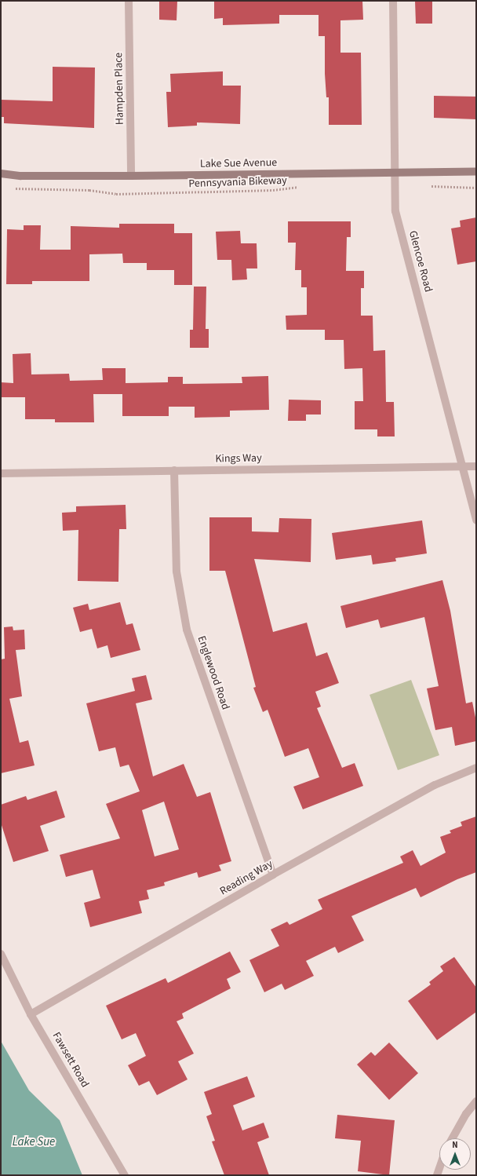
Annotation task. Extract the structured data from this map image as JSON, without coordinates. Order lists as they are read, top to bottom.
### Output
{
  "streets": {
    "street": [
      "Hampden Place",
      "Lake Sue Avenue",
      "Glencoe Road",
      "Kings Way",
      "Englewood Road",
      "Reading Way",
      "Fawsett Road"
    ],
    "path": ["Pennsyvania Bikeway"]
  },
  "crossings": [
    ["Hampden Place", "Lake Sue Avenue"],
    ["Lake Sue Avenue", "Glencoe Road"],
    ["Glencoe Road", "Kings Way"],
    ["Kings Way", "Englewood Road"],
    ["Englewood Road", "Reading Way"],
    ["Reading Way", "Fawsett Road"]
  ],
  "water": ["Lake Sue"],
  "north": "top"
}
